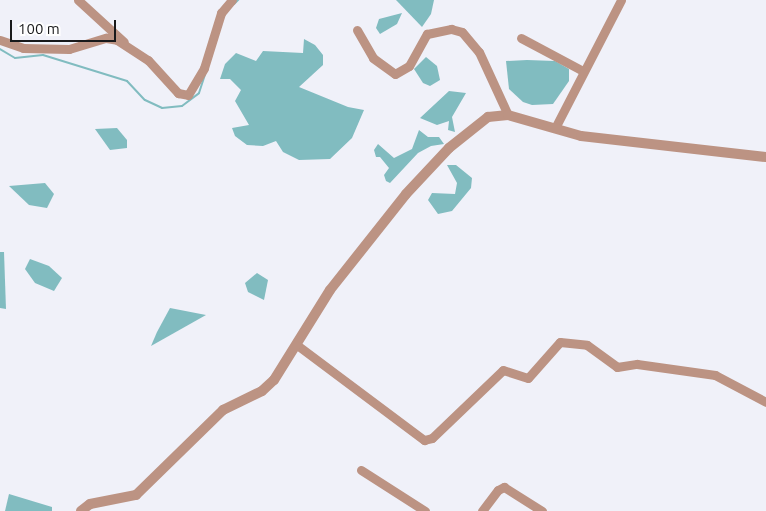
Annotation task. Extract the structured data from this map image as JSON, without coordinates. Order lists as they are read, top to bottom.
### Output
{
  "scale_bar": "100 m"
}
